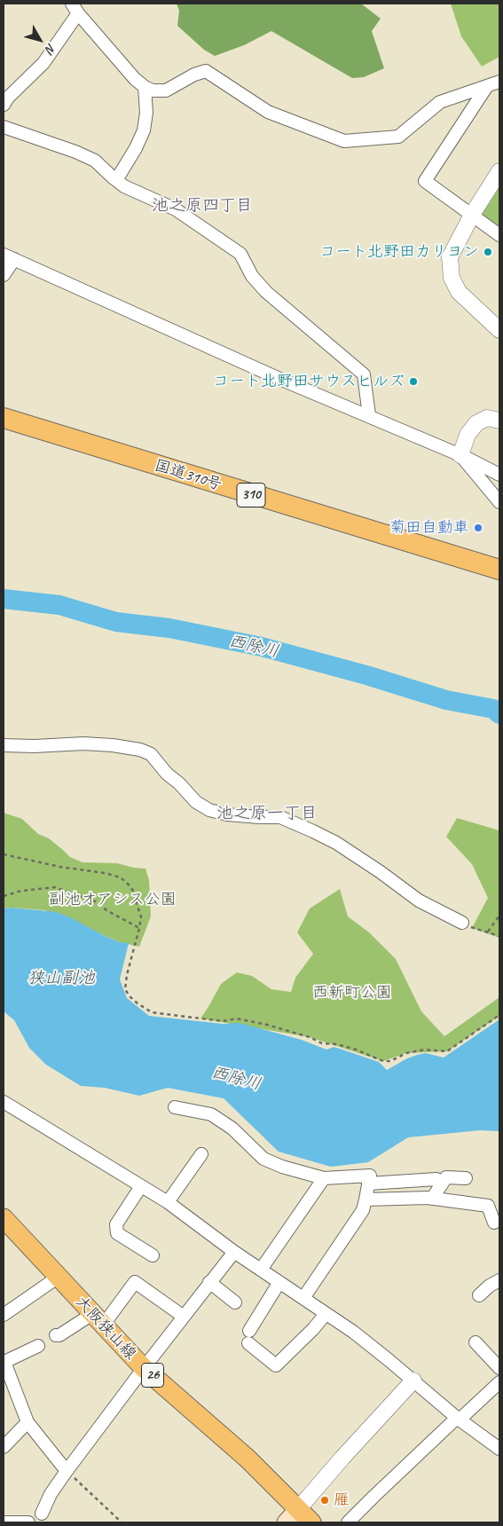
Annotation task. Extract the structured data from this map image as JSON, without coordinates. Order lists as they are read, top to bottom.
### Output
{
  "streets": {
    "highway": ["国道310号", "310"],
    "main road": ["大阪狭山線", "26"]
  },
  "districts": ["池之原四丁目", "池之原一丁目"],
  "water": ["西除川", "狭山副池"],
  "parks": ["副池オアシス公園", "西新町公園"],
  "places": [
    "コート北野田カリヨン",
    "コート北野田サウスヒルズ",
    "菊田自動車",
    "雁"
  ],
  "north": "bottom right"
}
